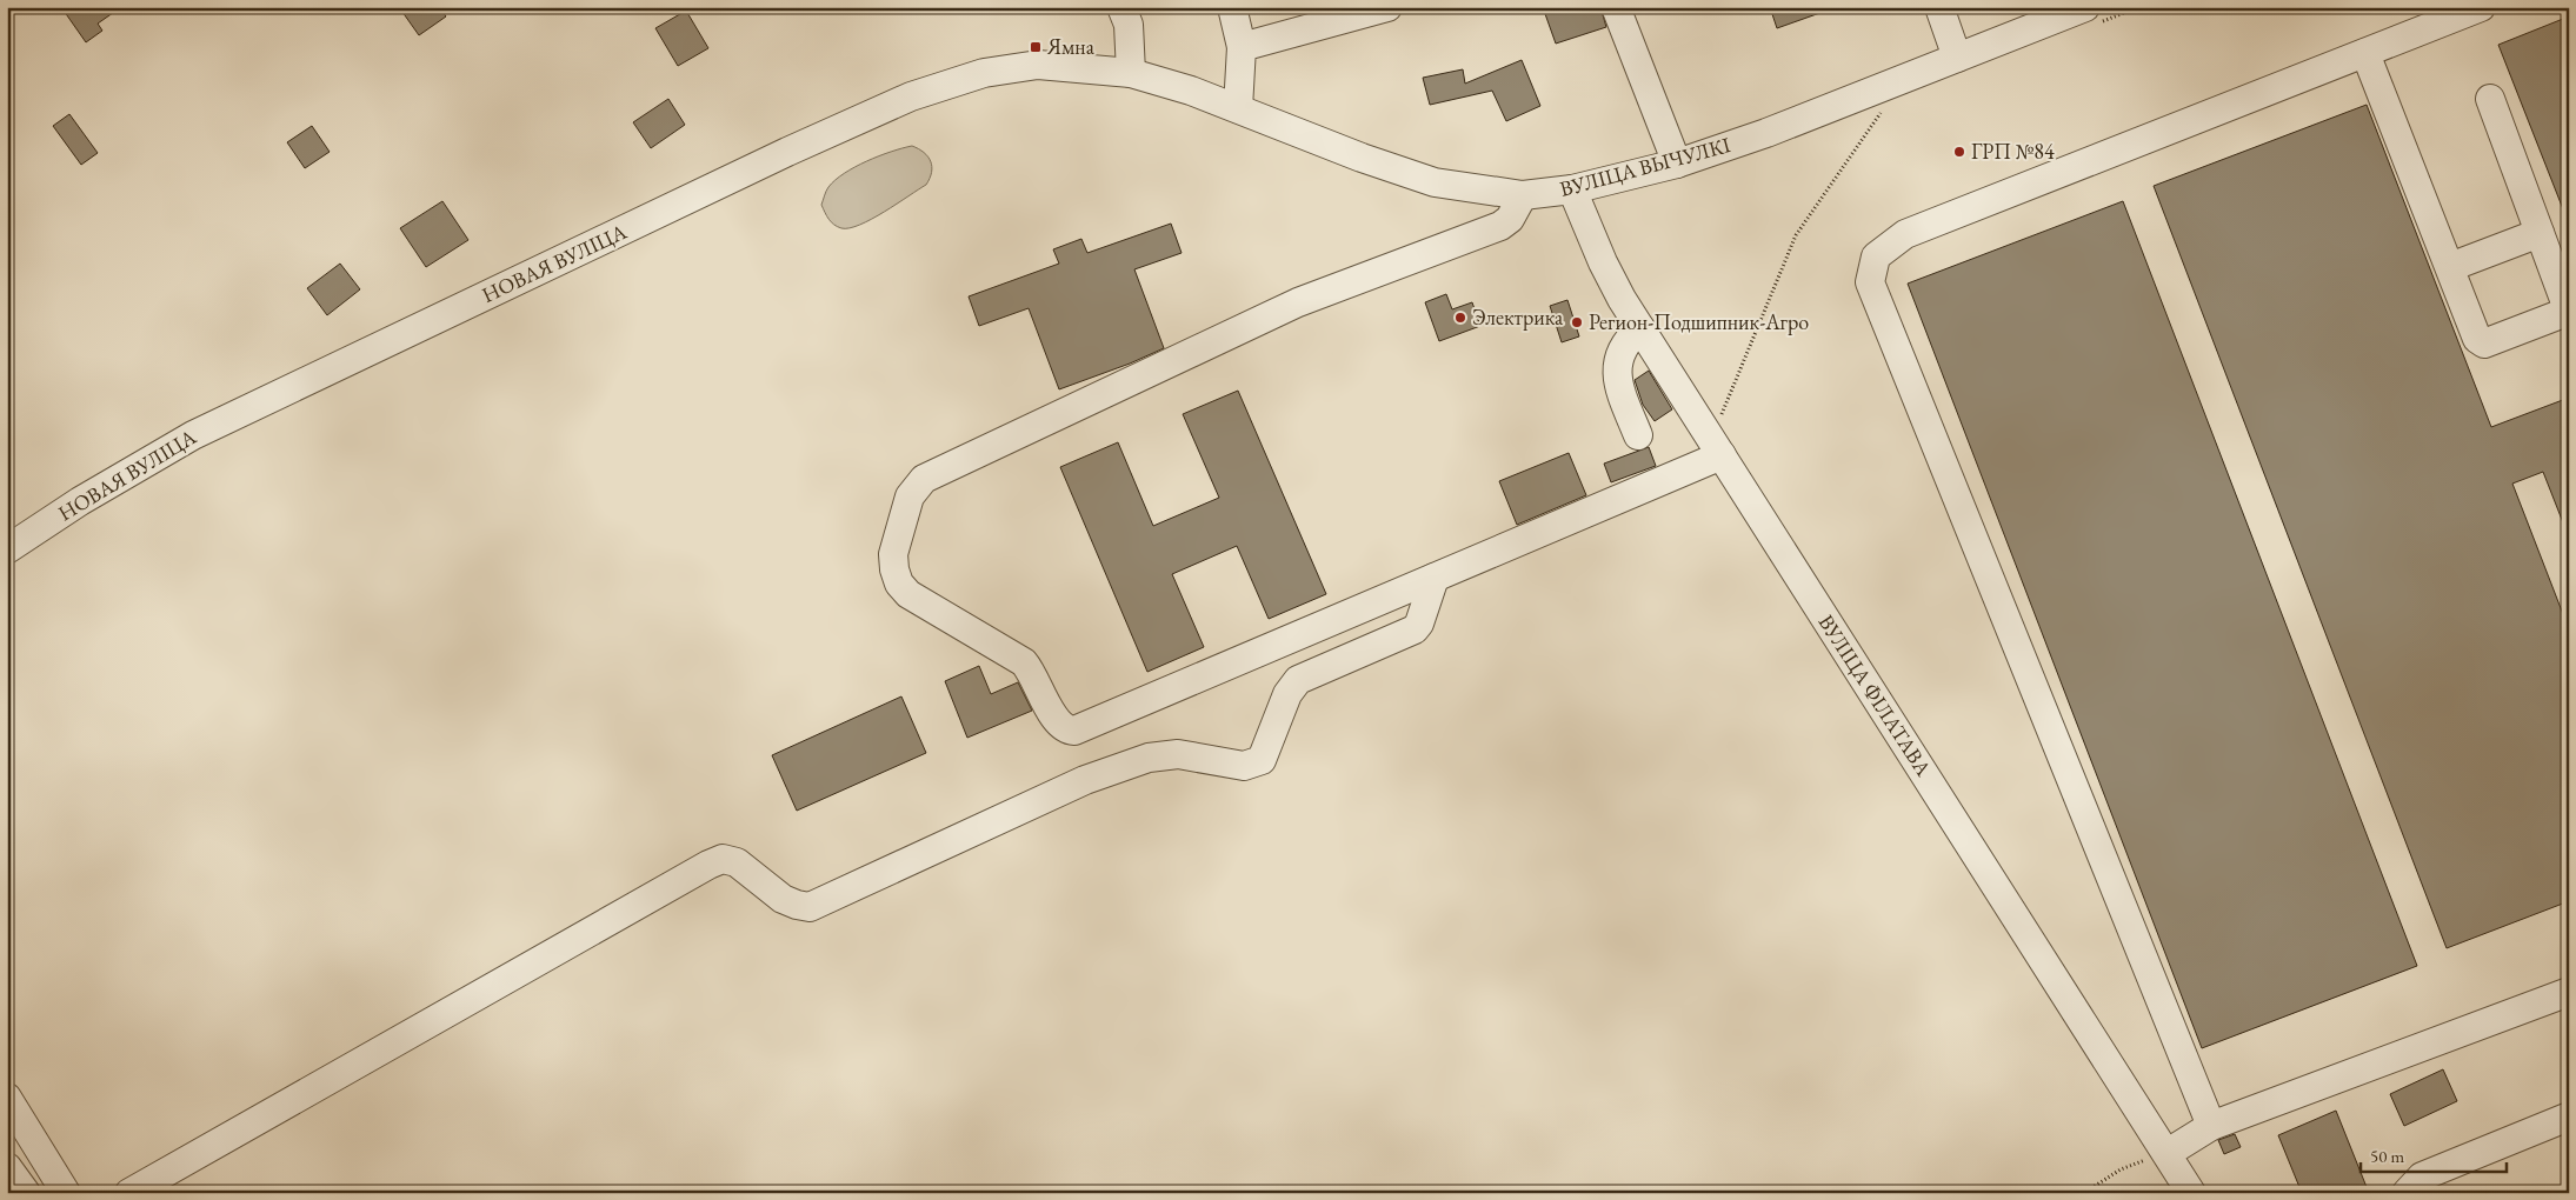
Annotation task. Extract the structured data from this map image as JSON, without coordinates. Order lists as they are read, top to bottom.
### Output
{
  "streets": {
    "street": ["ВУЛІЦА ВЫЧУЛКІ", "НОВАЯ ВУЛІЦА", "ВУЛІЦА ФІЛАТАВА"]
  },
  "crossings": [
    ["ВУЛІЦА ВЫЧУЛКІ", "НОВАЯ ВУЛІЦА"],
    ["ВУЛІЦА ВЫЧУЛКІ", "ВУЛІЦА ФІЛАТАВА"]
  ],
  "places": {
    "transit": ["Ямна"],
    "other": ["ГРП №84", "Электрика", "Регион-Подшипник-Агро"]
  },
  "scale_bar": "50 m"
}
